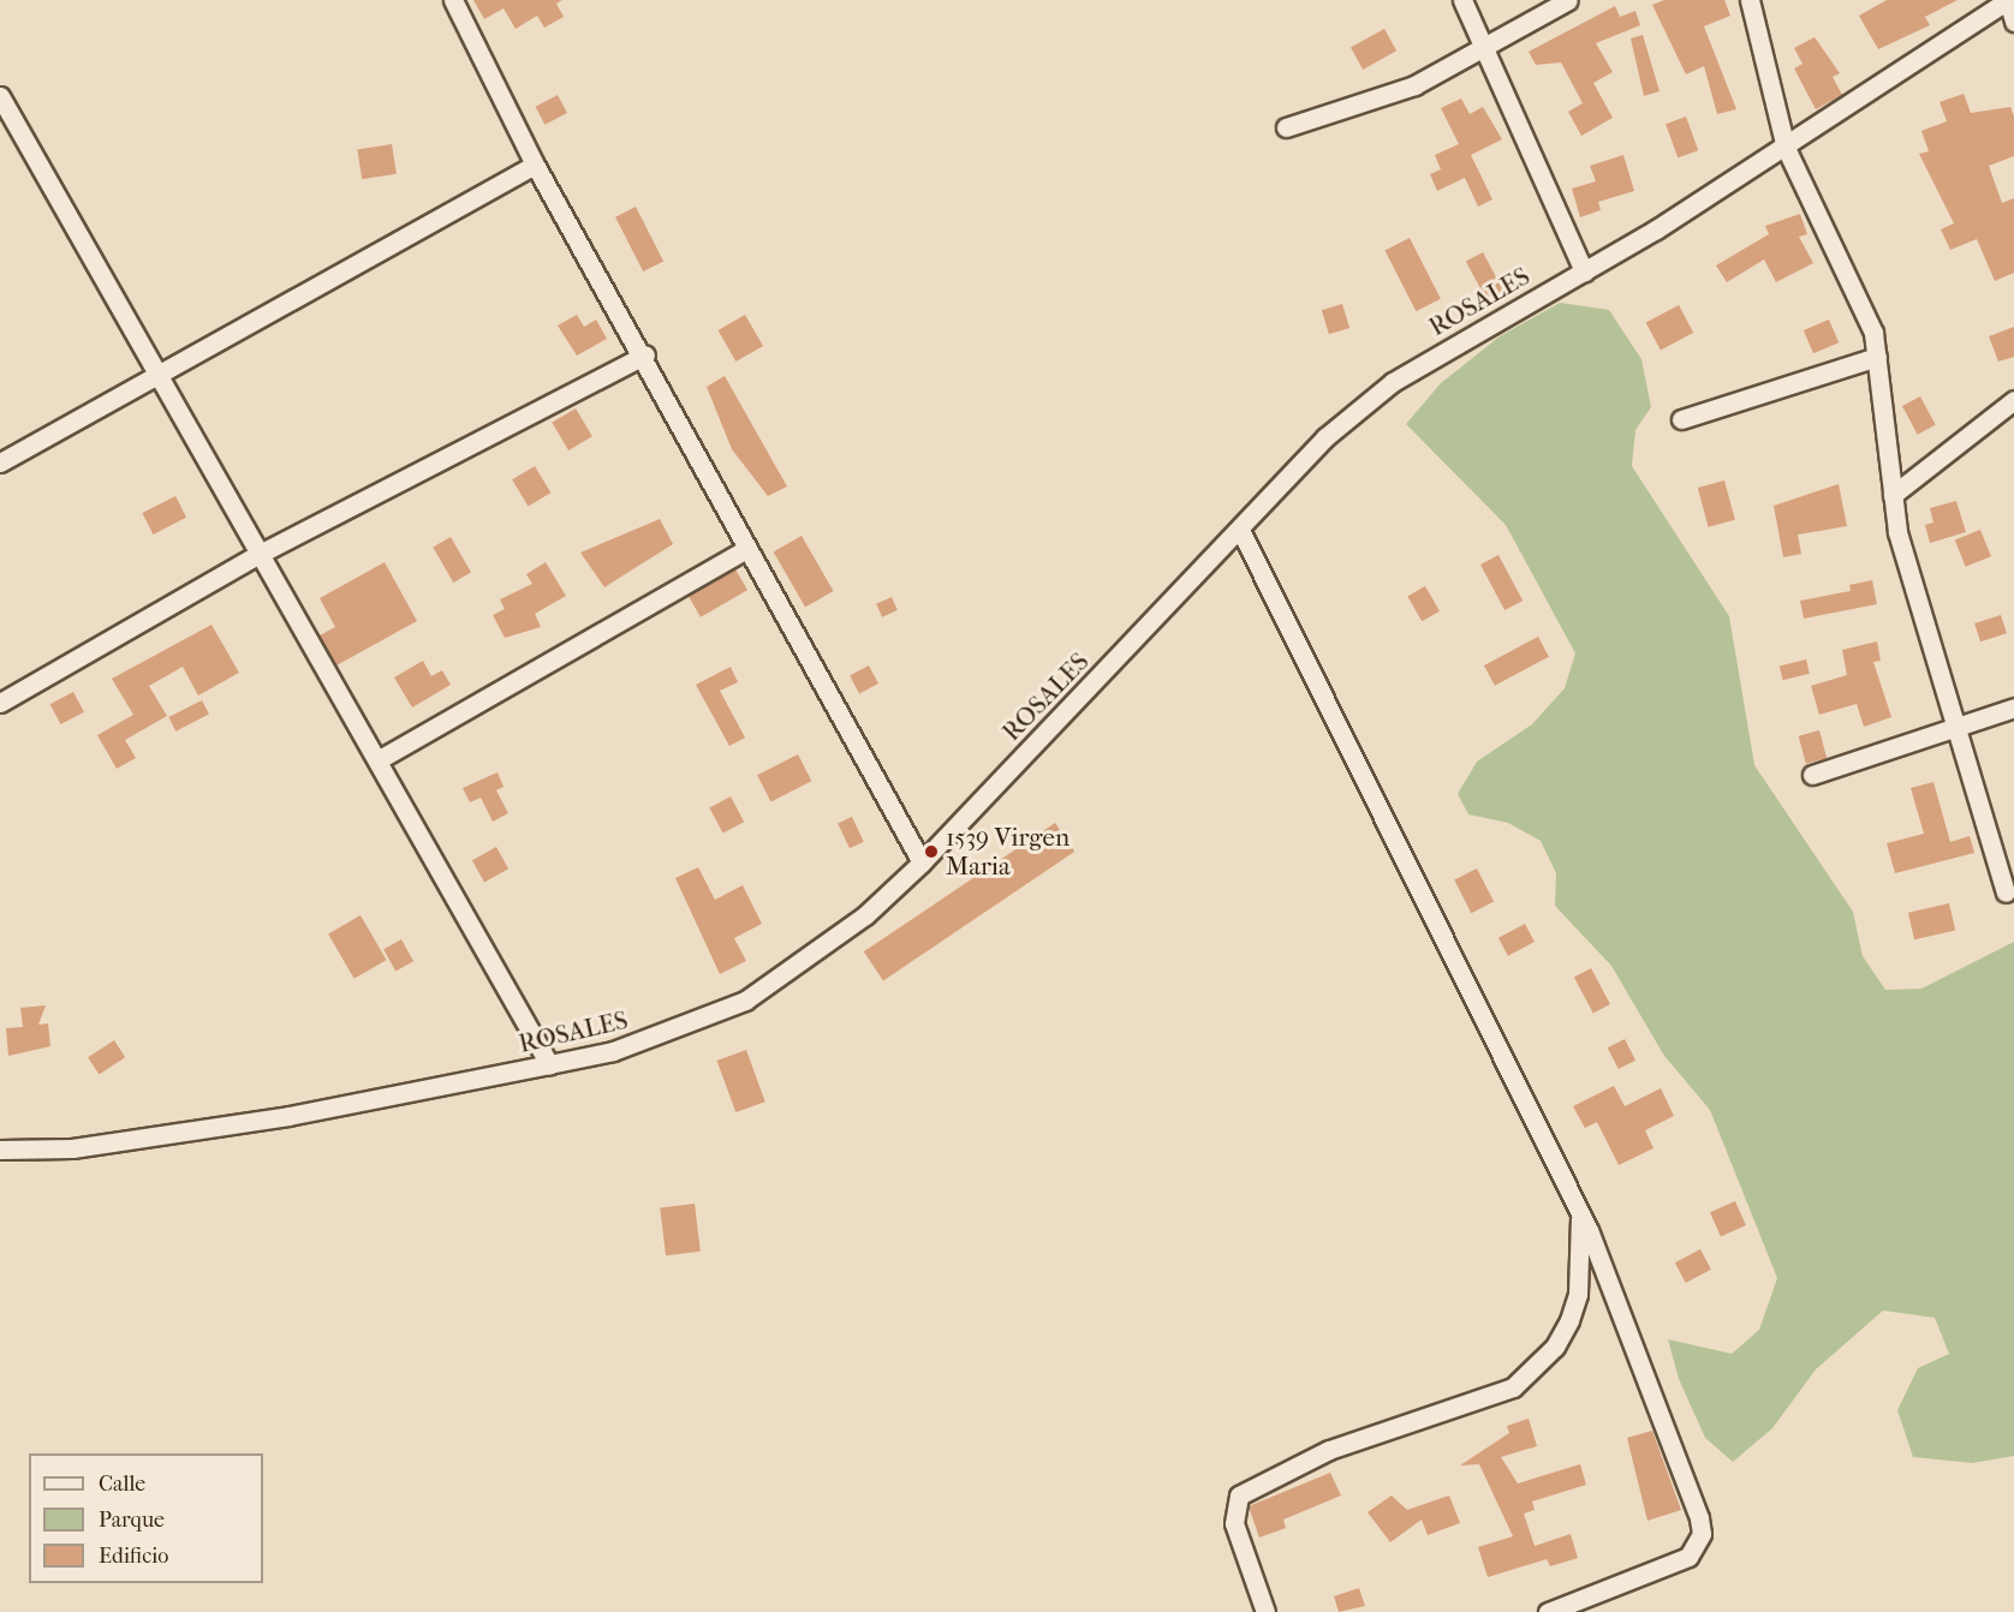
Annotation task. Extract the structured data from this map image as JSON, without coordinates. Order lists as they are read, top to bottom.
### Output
{
  "streets": {
    "street": ["ROSALES"]
  },
  "places": ["1539 Virgen Maria"],
  "legend": ["Calle", "Parque", "Edificio"]
}
